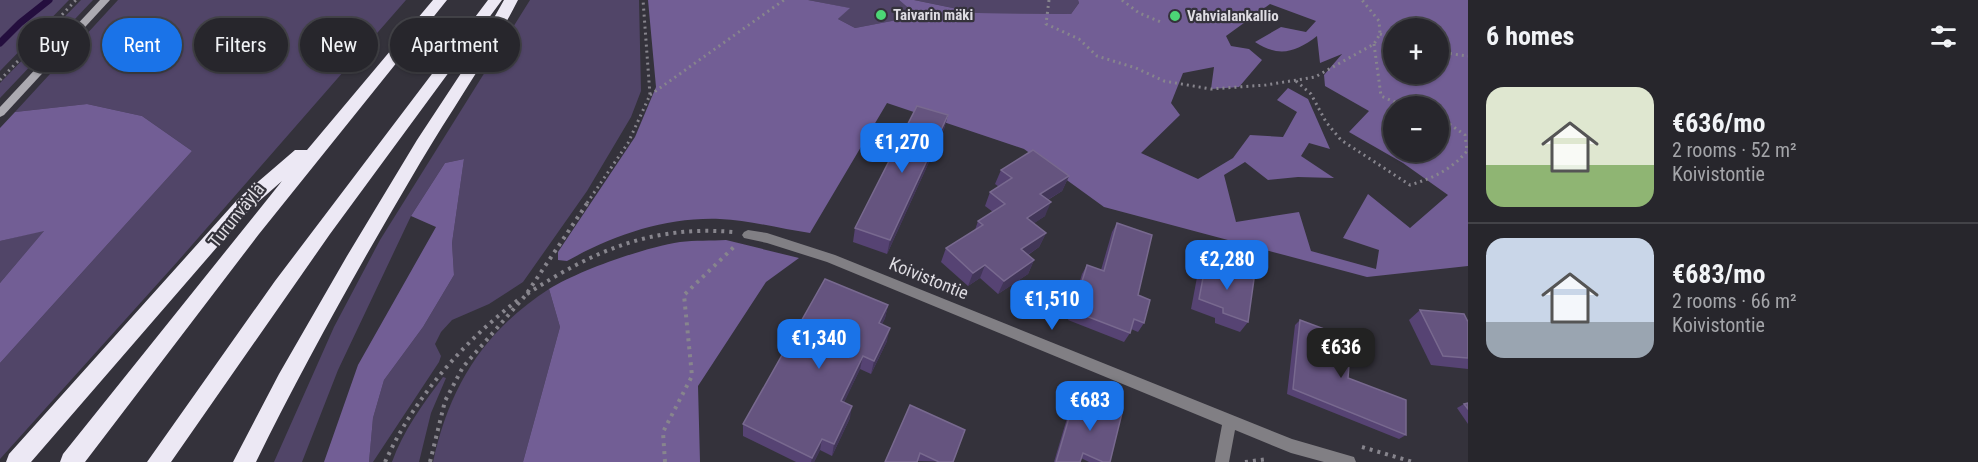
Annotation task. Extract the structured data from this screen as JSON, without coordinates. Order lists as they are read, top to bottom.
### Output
{
  "streets": {
    "highway": ["Turunväylä"],
    "street": ["Koivistontie"]
  },
  "places": ["Taivarin mäki", "Vahvialankallio"],
  "page": {
    "heading": "6 homes",
    "map_buttons": ["+", "−"],
    "chip": [
      "Buy",
      "Rent",
      "Filters",
      "New",
      "Apartment"
    ],
    "list": [
      {
        "name": "€636/mo",
        "note": "2 rooms · 52 m² · Koivistontie"
      },
      {
        "name": "€683/mo",
        "note": "2 rooms · 66 m² · Koivistontie"
      }
    ],
    "price": [
      "€1,270",
      "€2,280",
      "€1,510",
      "€1,340",
      "€636",
      "€683"
    ]
  }
}
